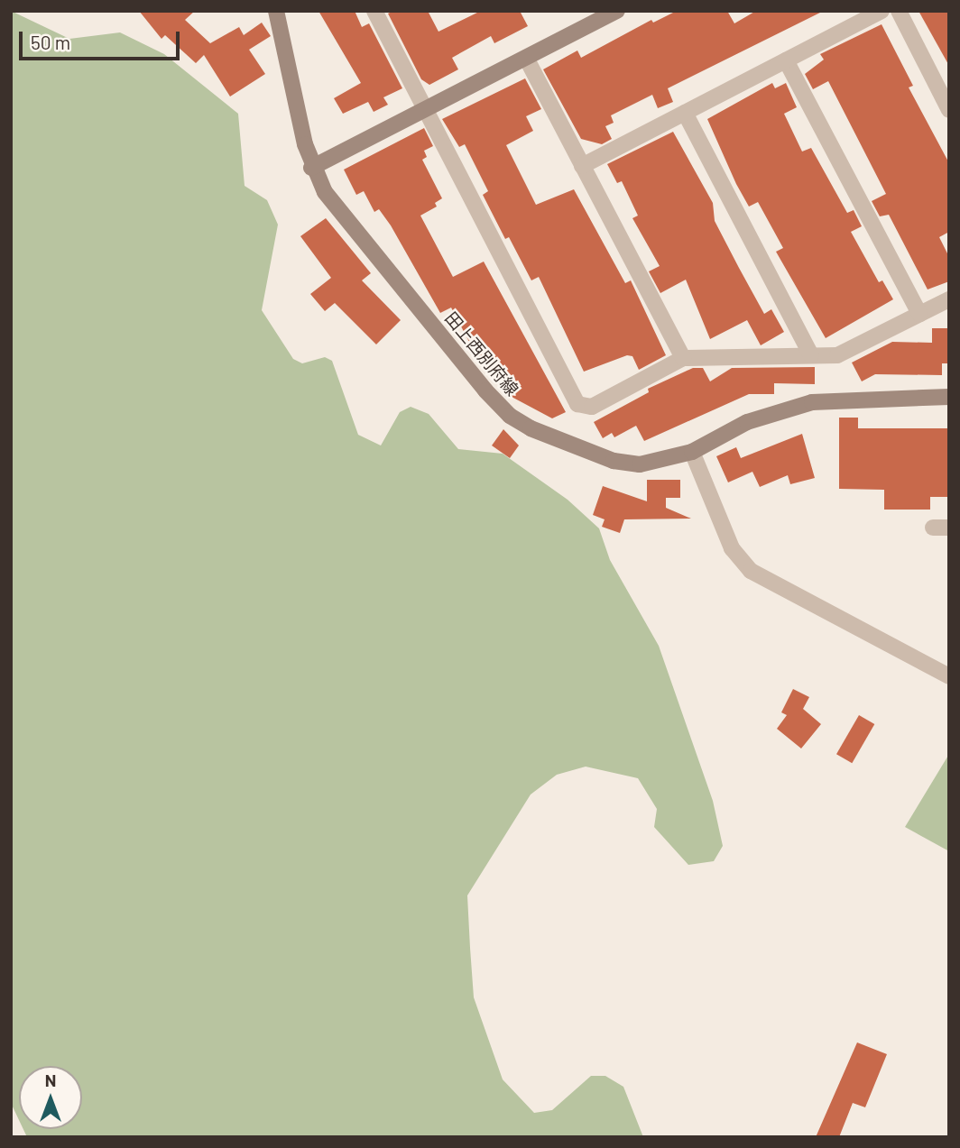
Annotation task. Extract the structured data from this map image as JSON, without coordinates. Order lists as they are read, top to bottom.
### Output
{
  "streets": {
    "street": ["田上西別府線"]
  },
  "scale_bar": "50 m",
  "north": "top"
}
